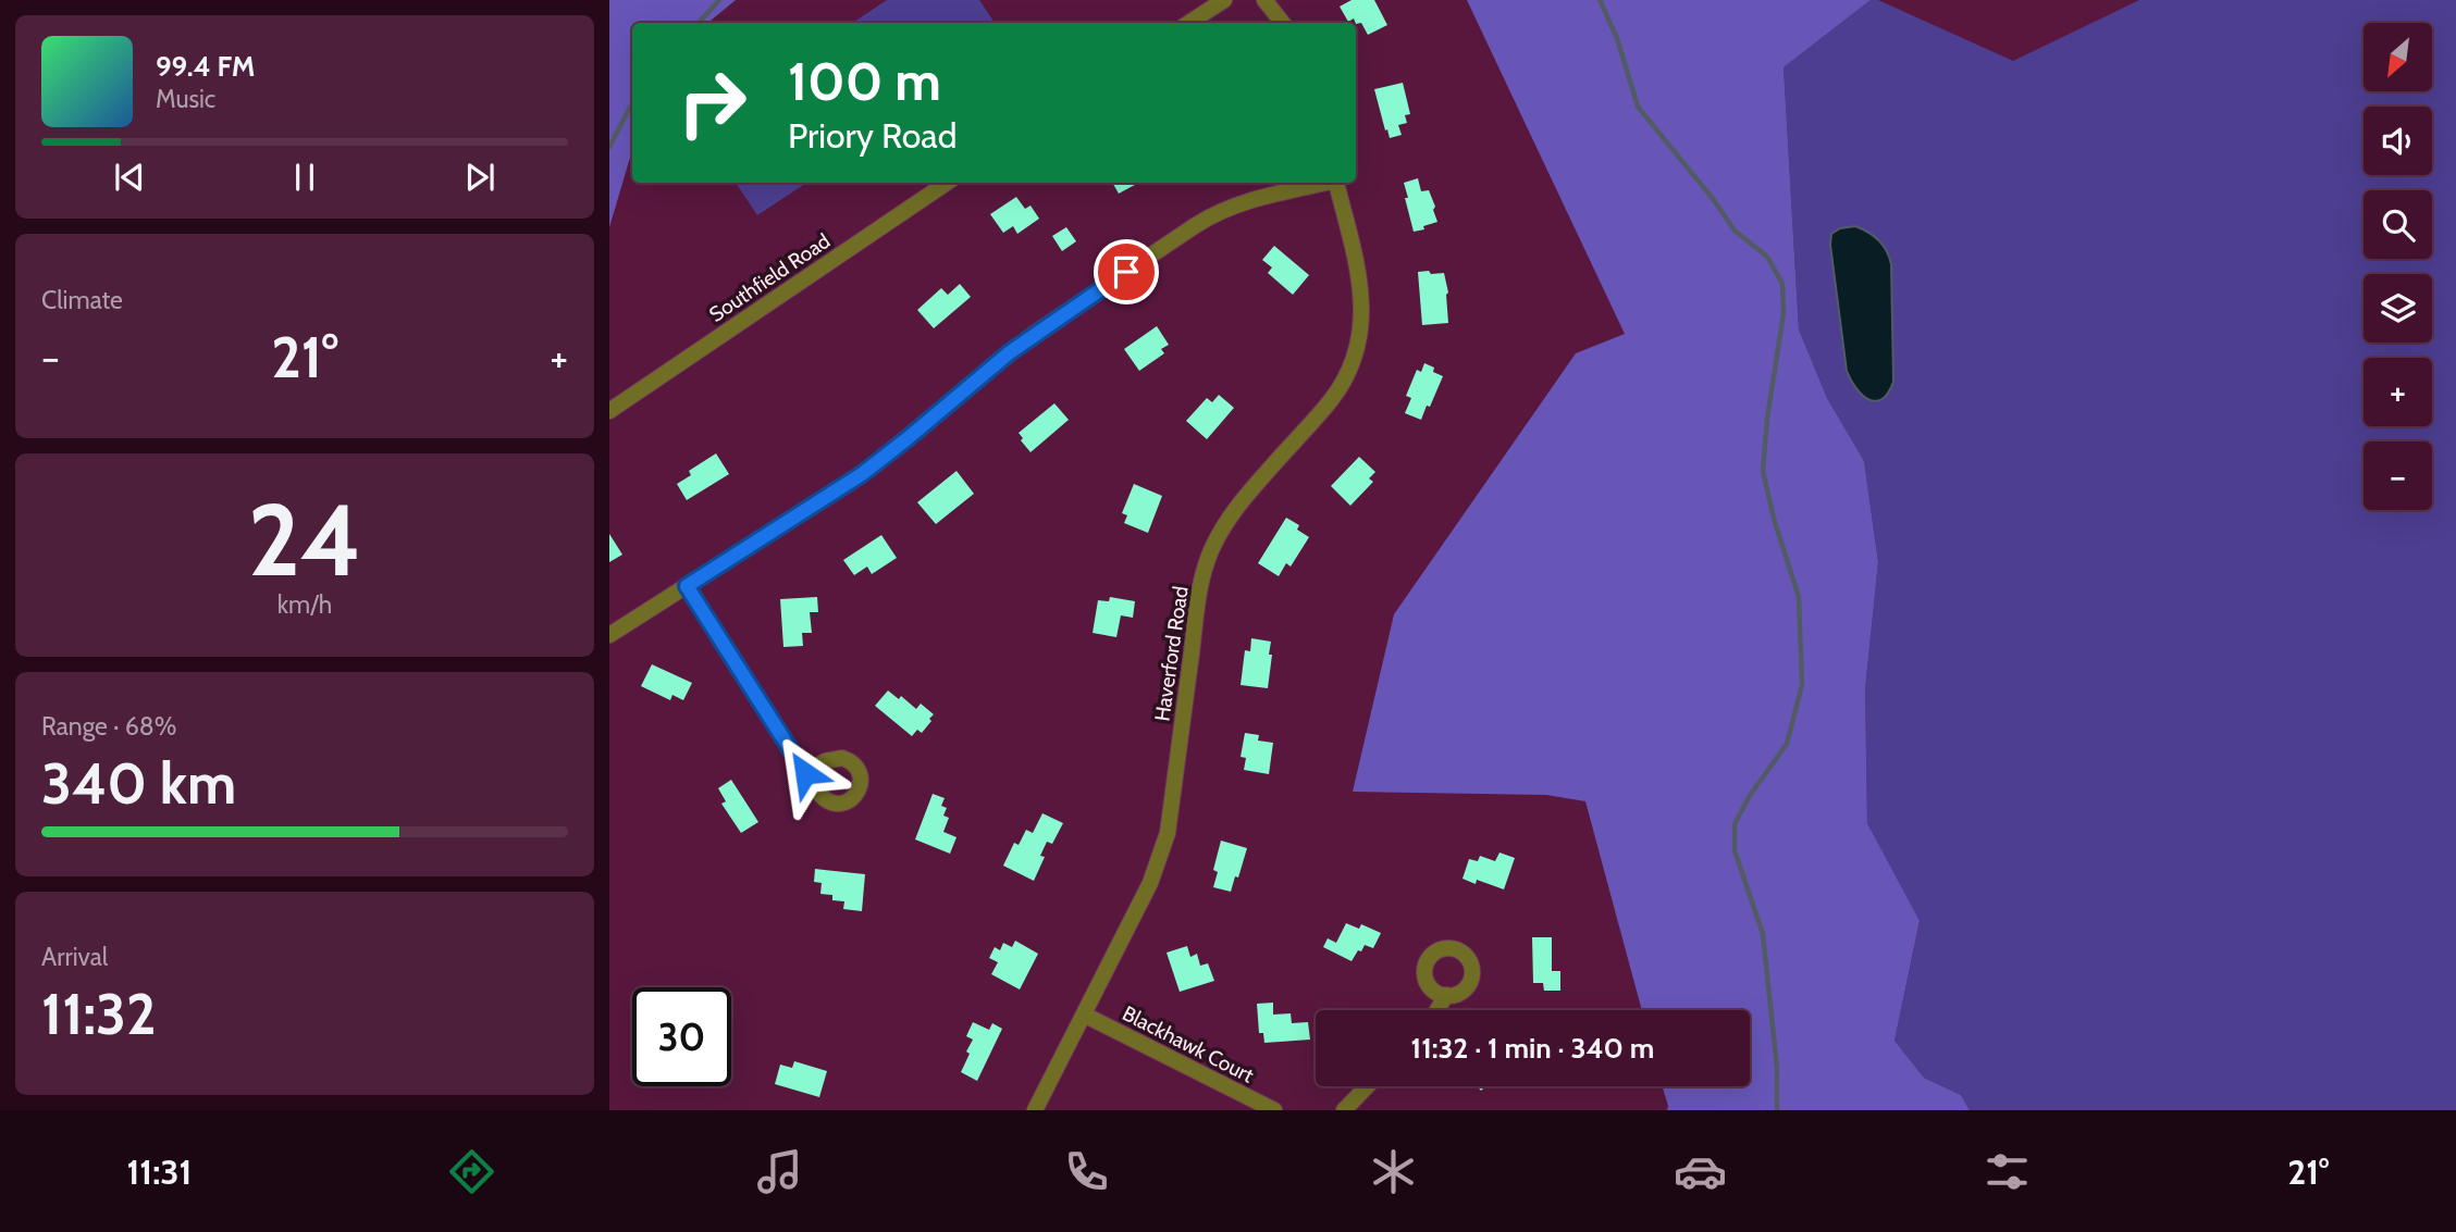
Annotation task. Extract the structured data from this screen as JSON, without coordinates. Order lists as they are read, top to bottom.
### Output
{
  "streets": {
    "street": ["Southfield Road", "Haverford Road", "Blackhawk Court"]
  },
  "crossings": [
    ["Haverford Road", "Blackhawk Court"]
  ],
  "north": "bottom left",
  "page": {
    "map_buttons": ["+", "−"],
    "turn": ["100 m", "Priory Road"],
    "song": ["99.4 FM", "Music"],
    "tile": [
      "Climate",
      ["24", "km/h"],
      ["Range · 68%", "340 km"],
      ["Arrival", "11:32"]
    ],
    "heat": ["−", "21°", "+"],
    "limit": "30",
    "trip": "11:32 · 1 min · 340 m",
    "tabs": ["11:31", "21°"]
  }
}
